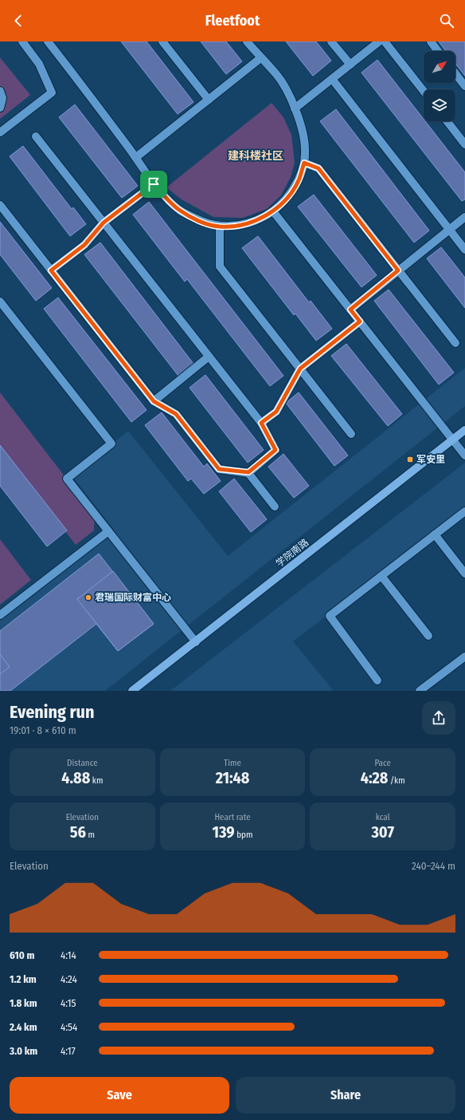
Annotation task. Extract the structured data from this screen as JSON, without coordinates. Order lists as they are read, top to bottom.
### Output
{
  "streets": {
    "main road": ["学院南路"]
  },
  "districts": ["建科楼社区"],
  "places": {
    "transit": ["军安里"],
    "other": ["君瑞国际财富中心"]
  },
  "north": "top right",
  "page": {
    "header": "Fleetfoot",
    "heading": ["Evening run", "19:01 · 8 × 610 m"],
    "stats": [
      ["Distance", "4.88 km"],
      ["Time", "21:48"],
      ["Pace", "4:28 /km"],
      ["Elevation", "56 m"],
      ["Heart rate", "139 bpm"],
      ["kcal", "307"]
    ],
    "chart": ["Elevation", "240–244 m"],
    "list": [
      {
        "name": "610 m",
        "note": "4:14"
      },
      {
        "name": "1.2 km",
        "note": "4:24"
      },
      {
        "name": "1.8 km",
        "note": "4:15"
      },
      {
        "name": "2.4 km",
        "note": "4:54"
      },
      {
        "name": "3.0 km",
        "note": "4:17"
      }
    ],
    "buttons": ["Save", "Share"]
  }
}
